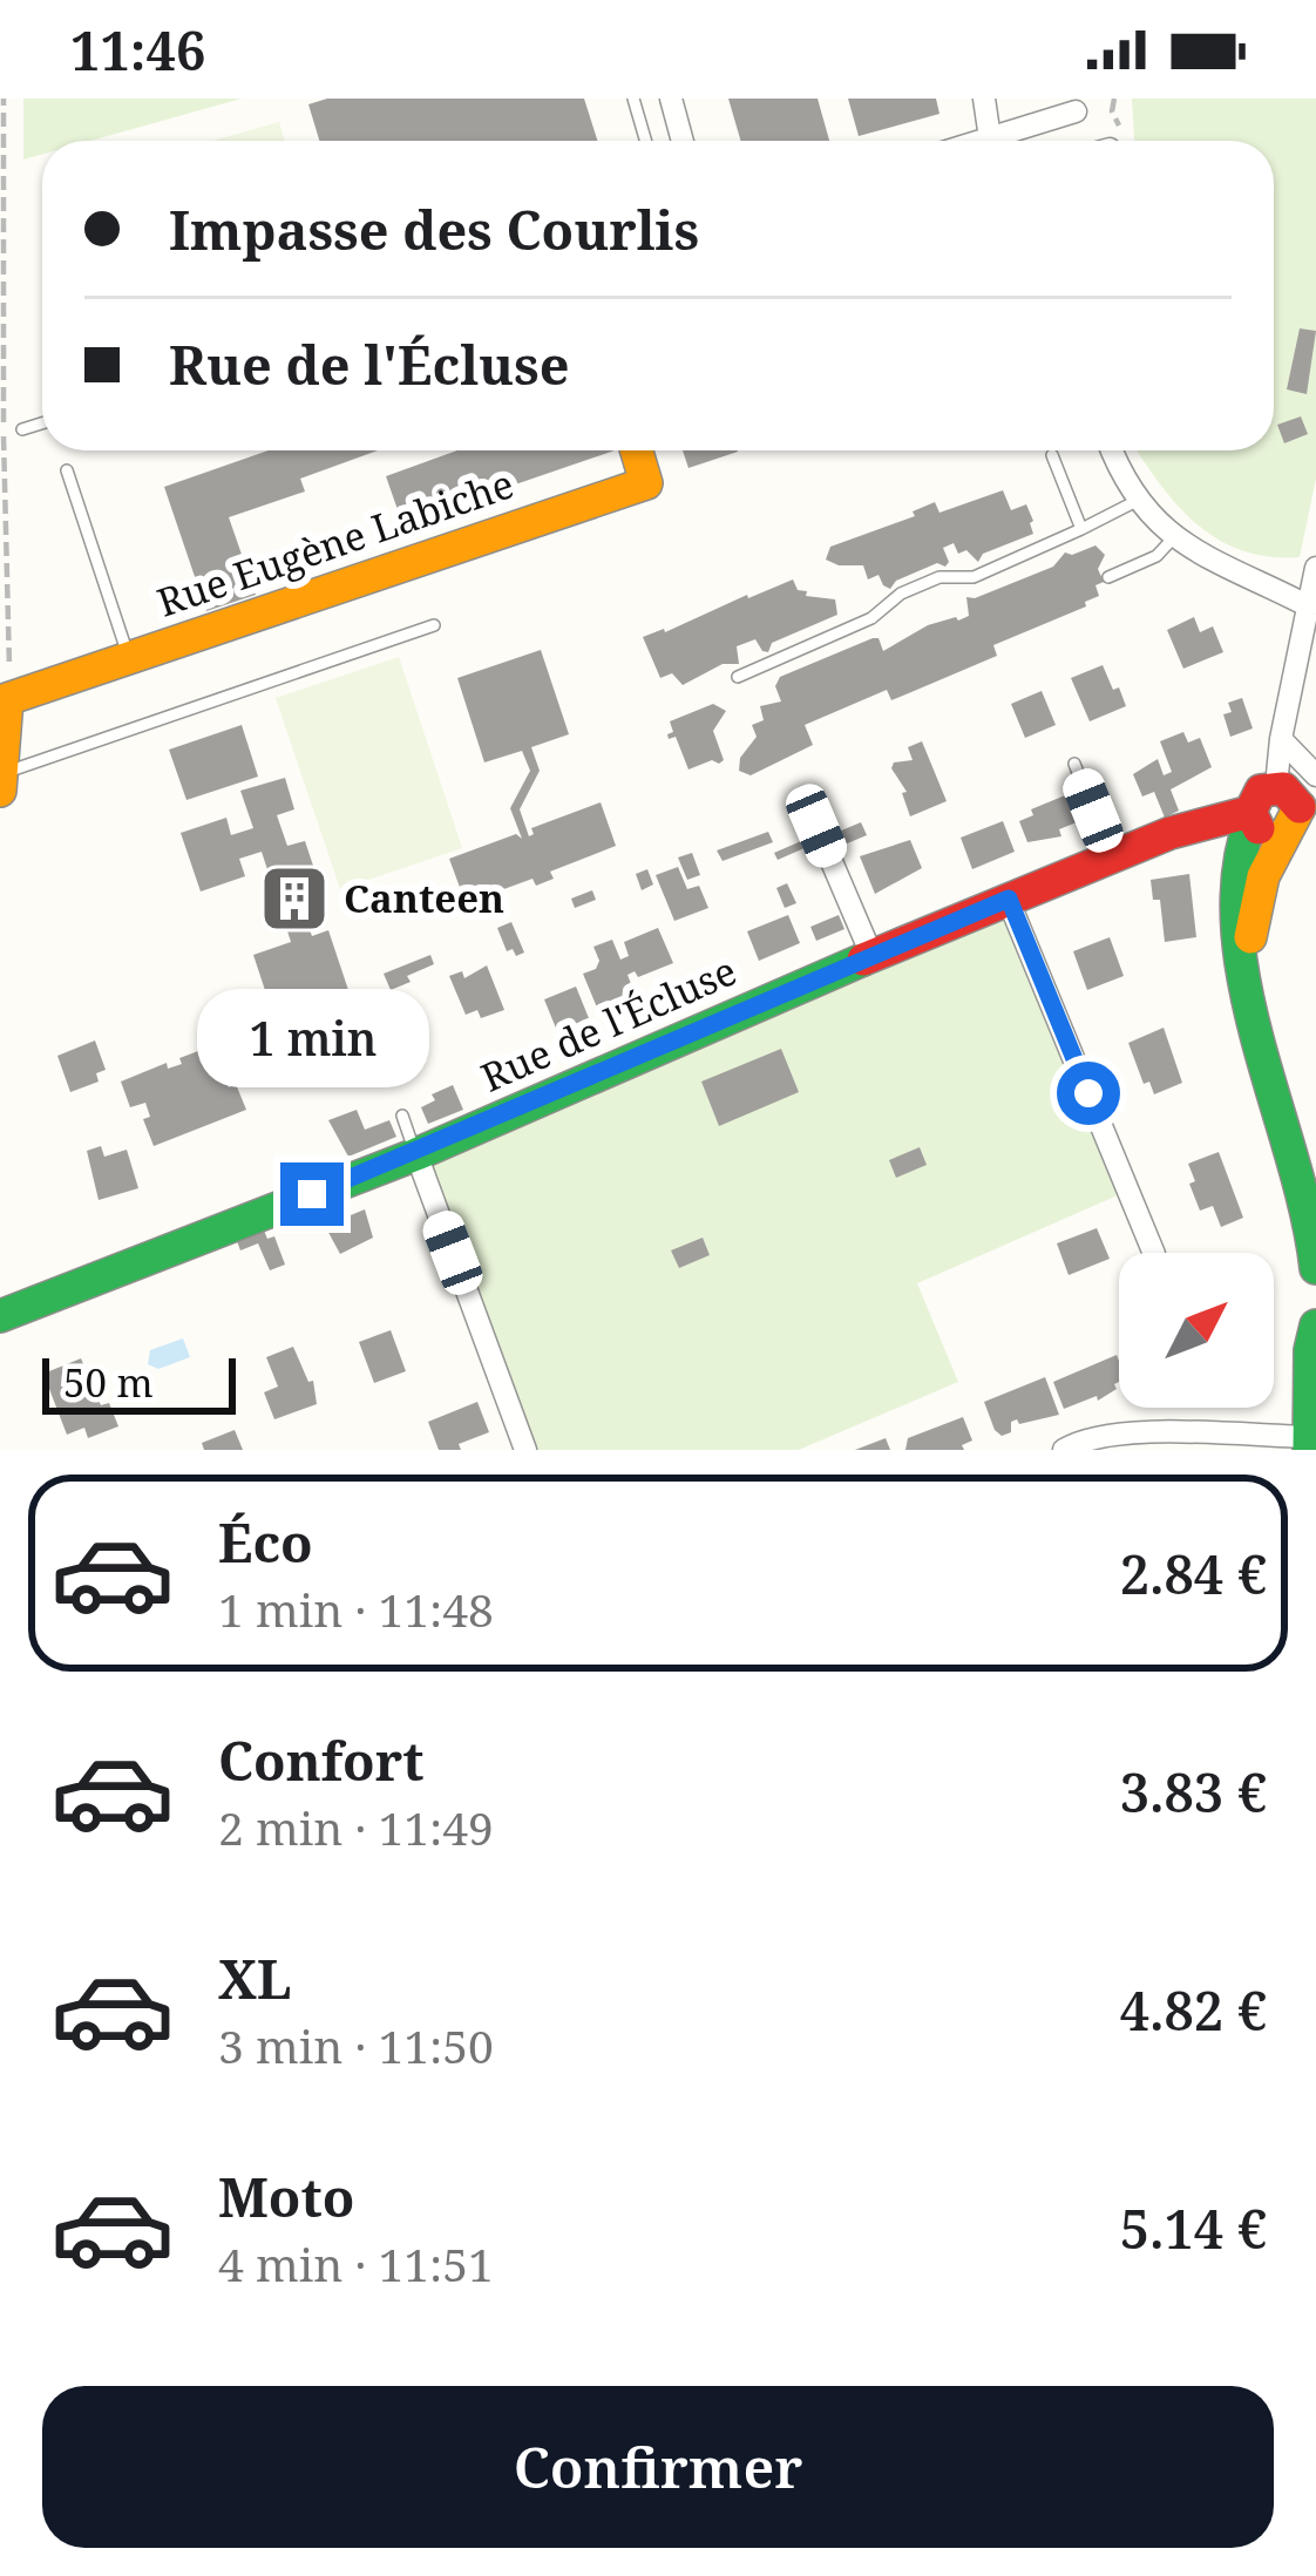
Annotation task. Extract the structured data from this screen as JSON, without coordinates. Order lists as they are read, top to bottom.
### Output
{
  "streets": {
    "street": ["Rue Eugène Labiche", "Rue de l'Écluse"]
  },
  "places": {
    "building": ["Canteen"]
  },
  "scale_bar": "50 m",
  "north": "top right",
  "page": {
    "status": "11:46",
    "banner": ["Impasse des Courlis", "Rue de l'Écluse"],
    "bubble": "1 min",
    "scale": "50 m",
    "list": [
      {
        "name": "Éco",
        "note": "1 min · 11:48",
        "value": "2.84 €"
      },
      {
        "name": "Confort",
        "note": "2 min · 11:49",
        "value": "3.83 €"
      },
      {
        "name": "XL",
        "note": "3 min · 11:50",
        "value": "4.82 €"
      },
      {
        "name": "Moto",
        "note": "4 min · 11:51",
        "value": "5.14 €"
      }
    ],
    "buttons": "Confirmer"
  }
}
